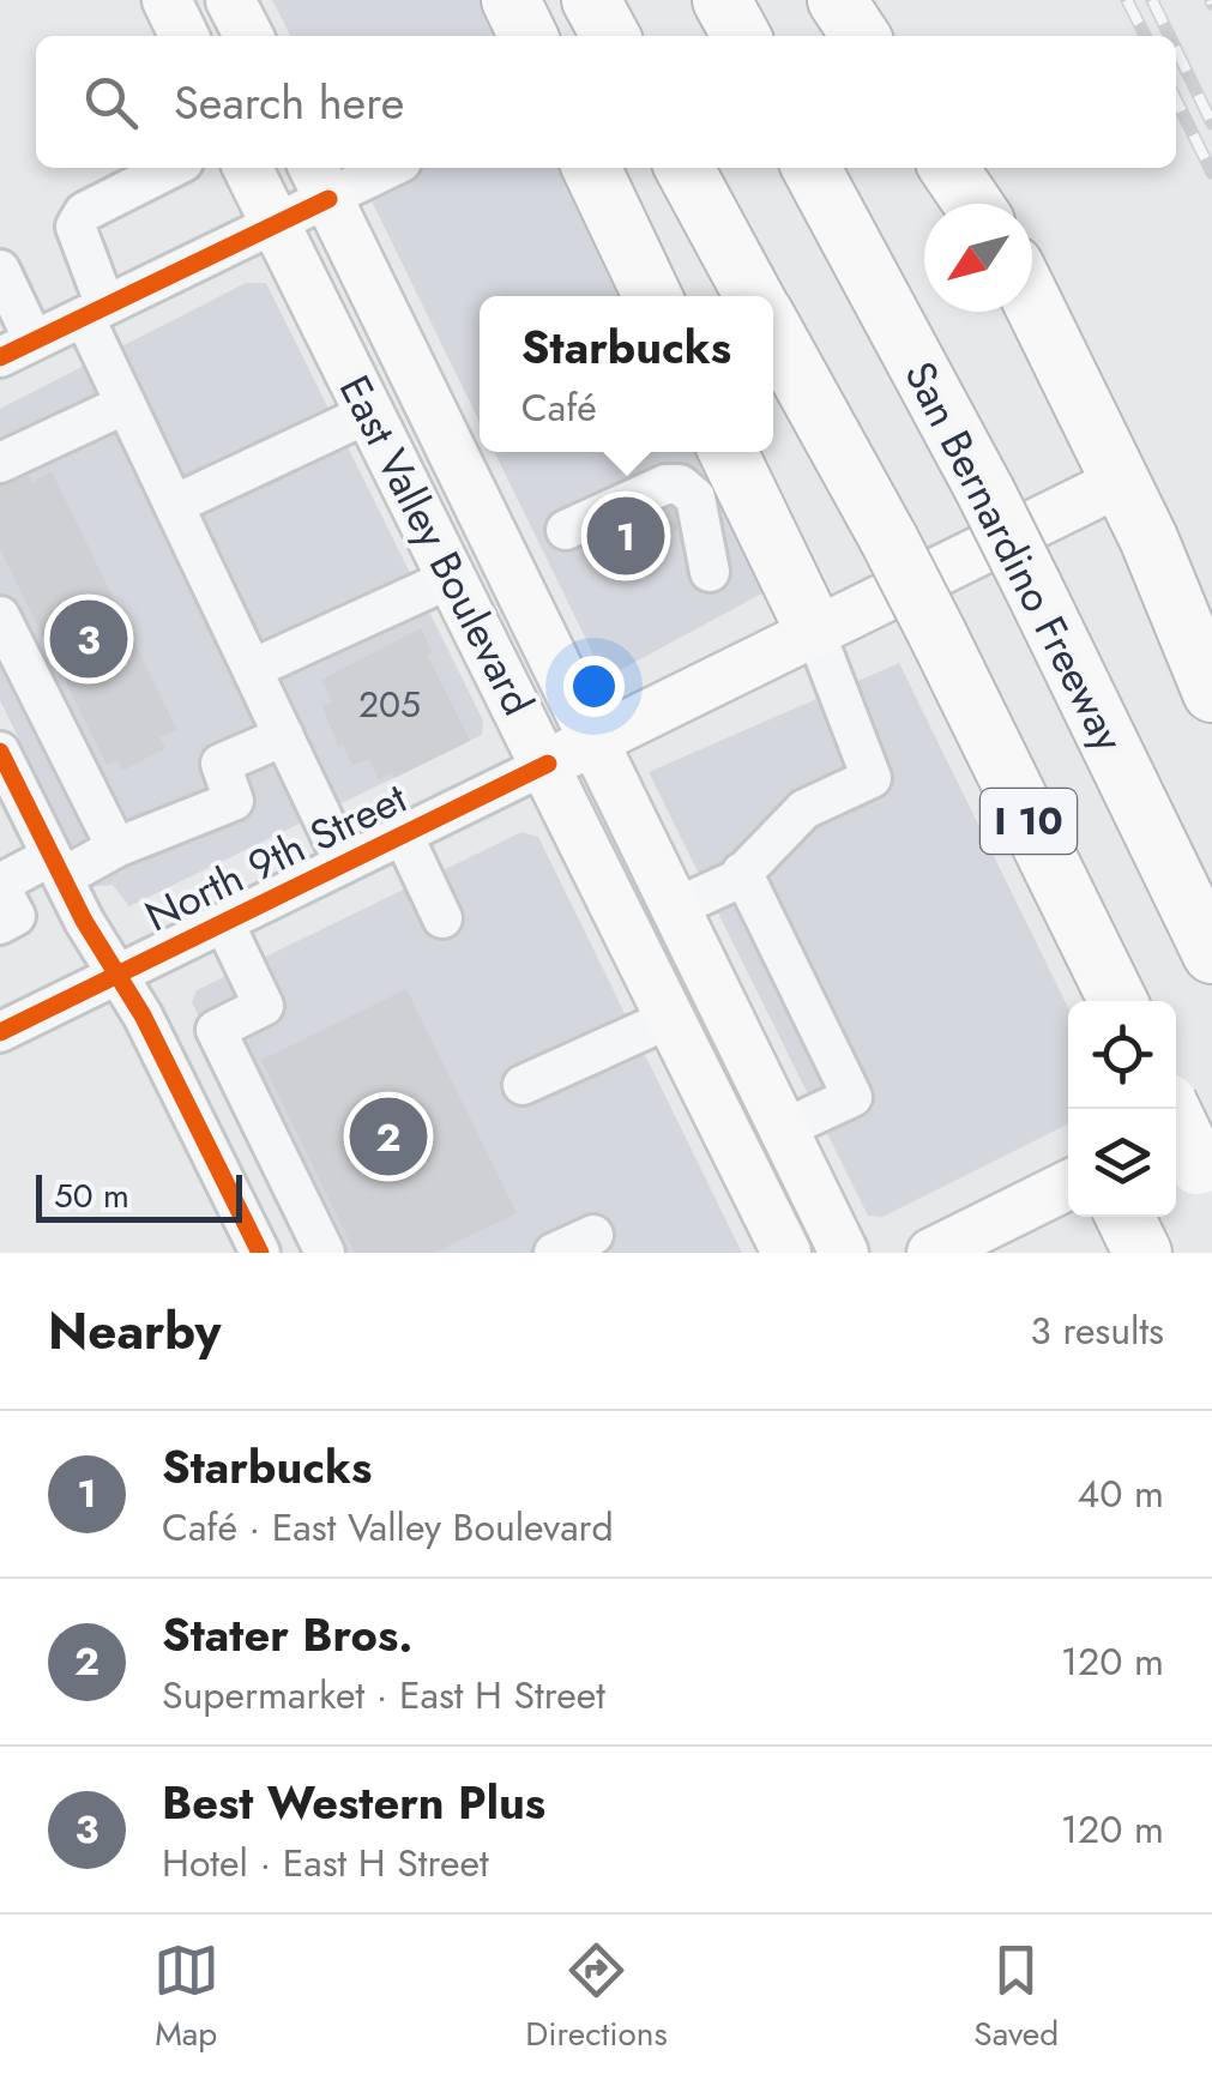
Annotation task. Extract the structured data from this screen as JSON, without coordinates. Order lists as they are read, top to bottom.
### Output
{
  "streets": {
    "highway": ["San Bernardino Freeway", "I 10"],
    "main road": ["East Valley Boulevard"],
    "street": ["North 9th Street"]
  },
  "crossings": [
    ["East Valley Boulevard", "North 9th Street"]
  ],
  "house_numbers": ["205"],
  "scale_bar": "50 m",
  "north": "bottom left",
  "page": {
    "search": "Search here",
    "popup": ["Starbucks", "Café"],
    "pins": ["1", "3", "2"],
    "scale": "50 m",
    "heading": ["Nearby", "3 results"],
    "list": [
      {
        "mark": "1",
        "name": "Starbucks",
        "note": "Café · East Valley Boulevard",
        "value": "40 m"
      },
      {
        "mark": "2",
        "name": "Stater Bros.",
        "note": "Supermarket · East H Street",
        "value": "120 m"
      },
      {
        "mark": "3",
        "name": "Best Western Plus",
        "note": "Hotel · East H Street",
        "value": "120 m"
      }
    ],
    "nav": ["Map", "Directions", "Saved"]
  }
}
